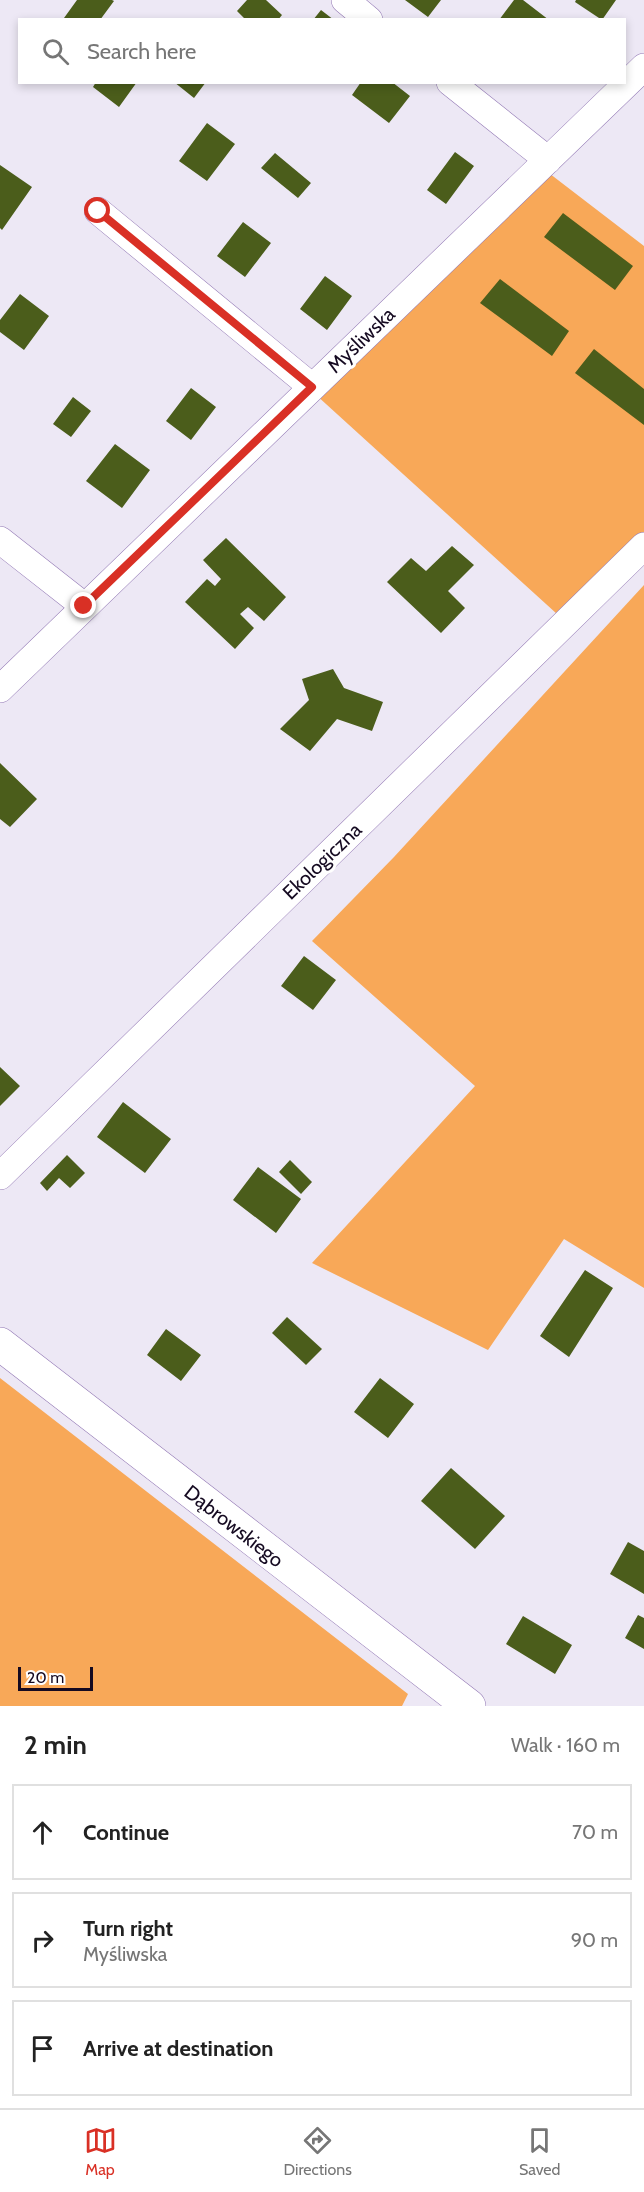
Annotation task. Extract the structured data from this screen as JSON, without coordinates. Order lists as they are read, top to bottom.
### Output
{
  "streets": {
    "street": ["Myśliwska", "Ekologiczna", "Dąbrowskiego"]
  },
  "scale_bar": "20 m",
  "page": {
    "search": "Search here",
    "scale": "20 m",
    "heading": ["2 min", "Walk · 160 m"],
    "list": [
      ["Continue", "70 m"],
      ["Turn right", "Myśliwska", "90 m"],
      "Arrive at destination"
    ],
    "nav": ["Map", "Directions", "Saved"]
  }
}
